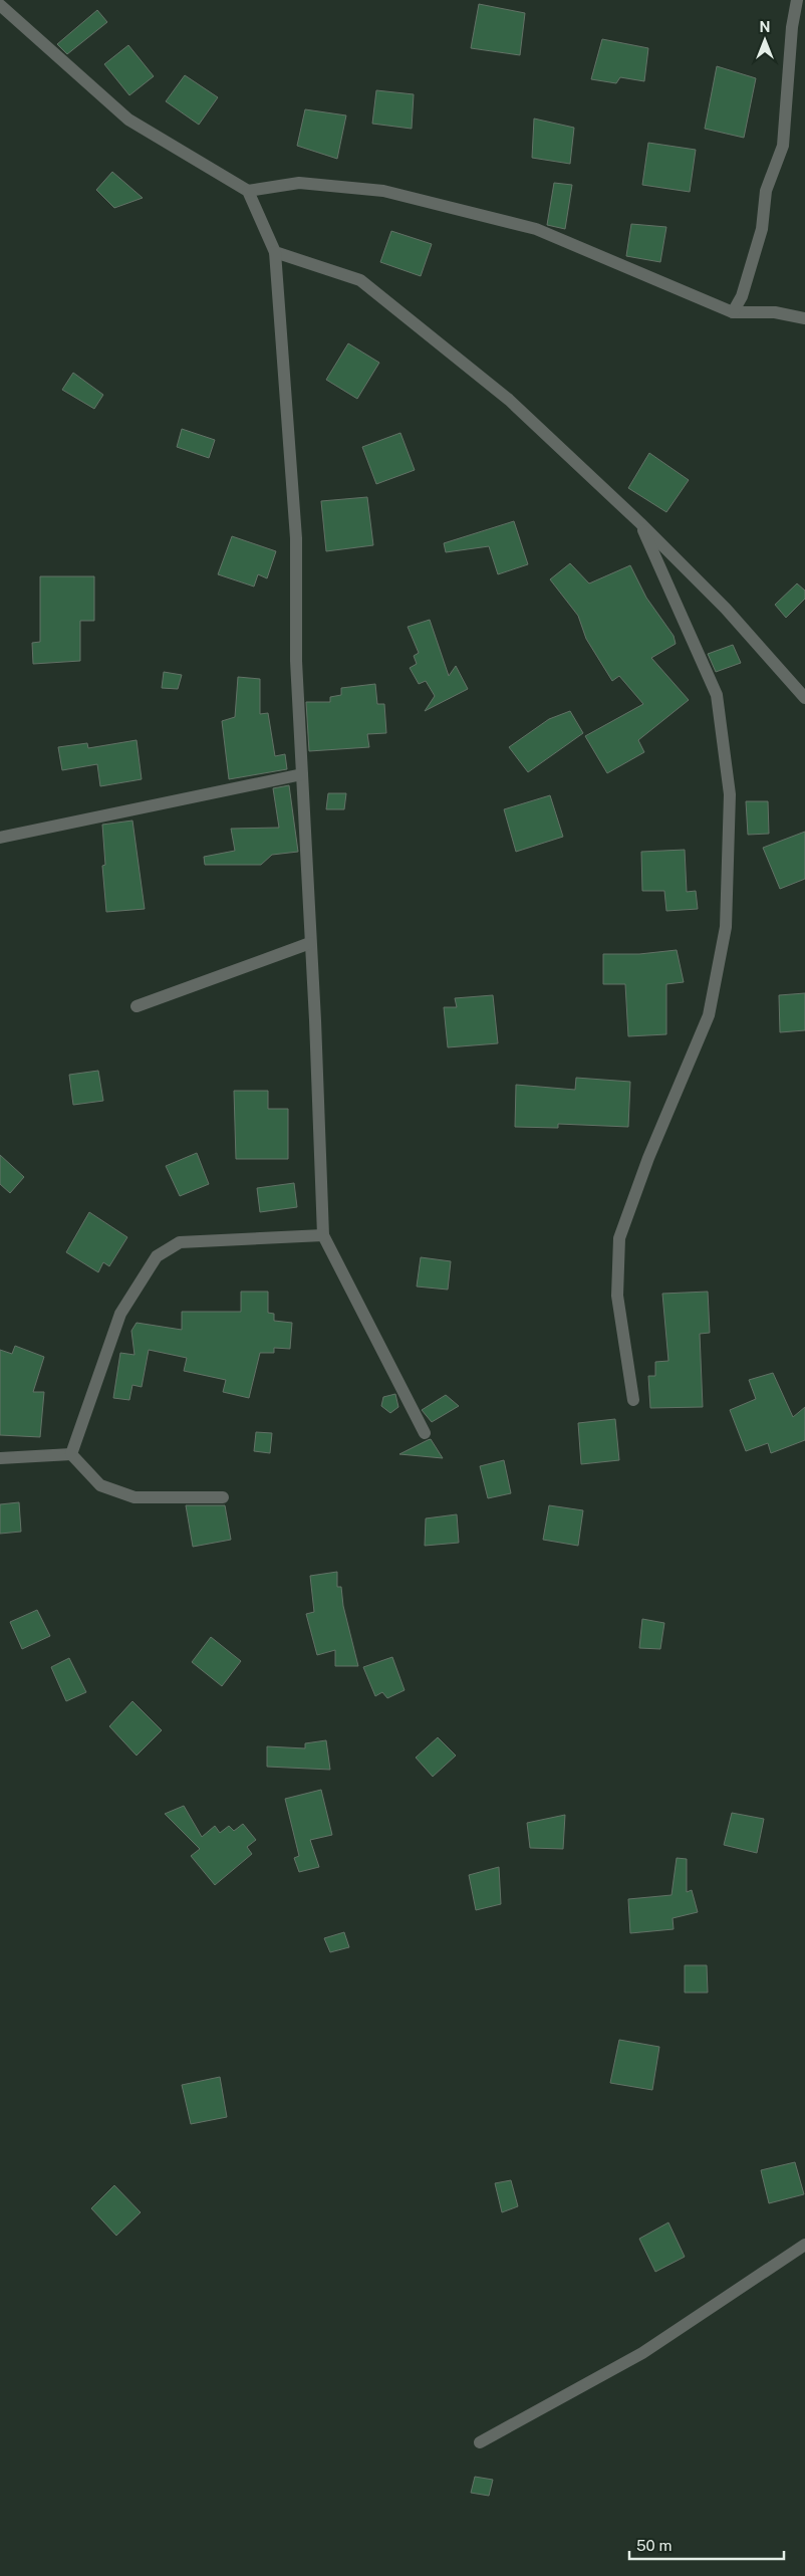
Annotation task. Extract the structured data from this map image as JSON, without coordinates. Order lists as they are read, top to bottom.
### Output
{
  "scale_bar": "50 m",
  "north": "top"
}
